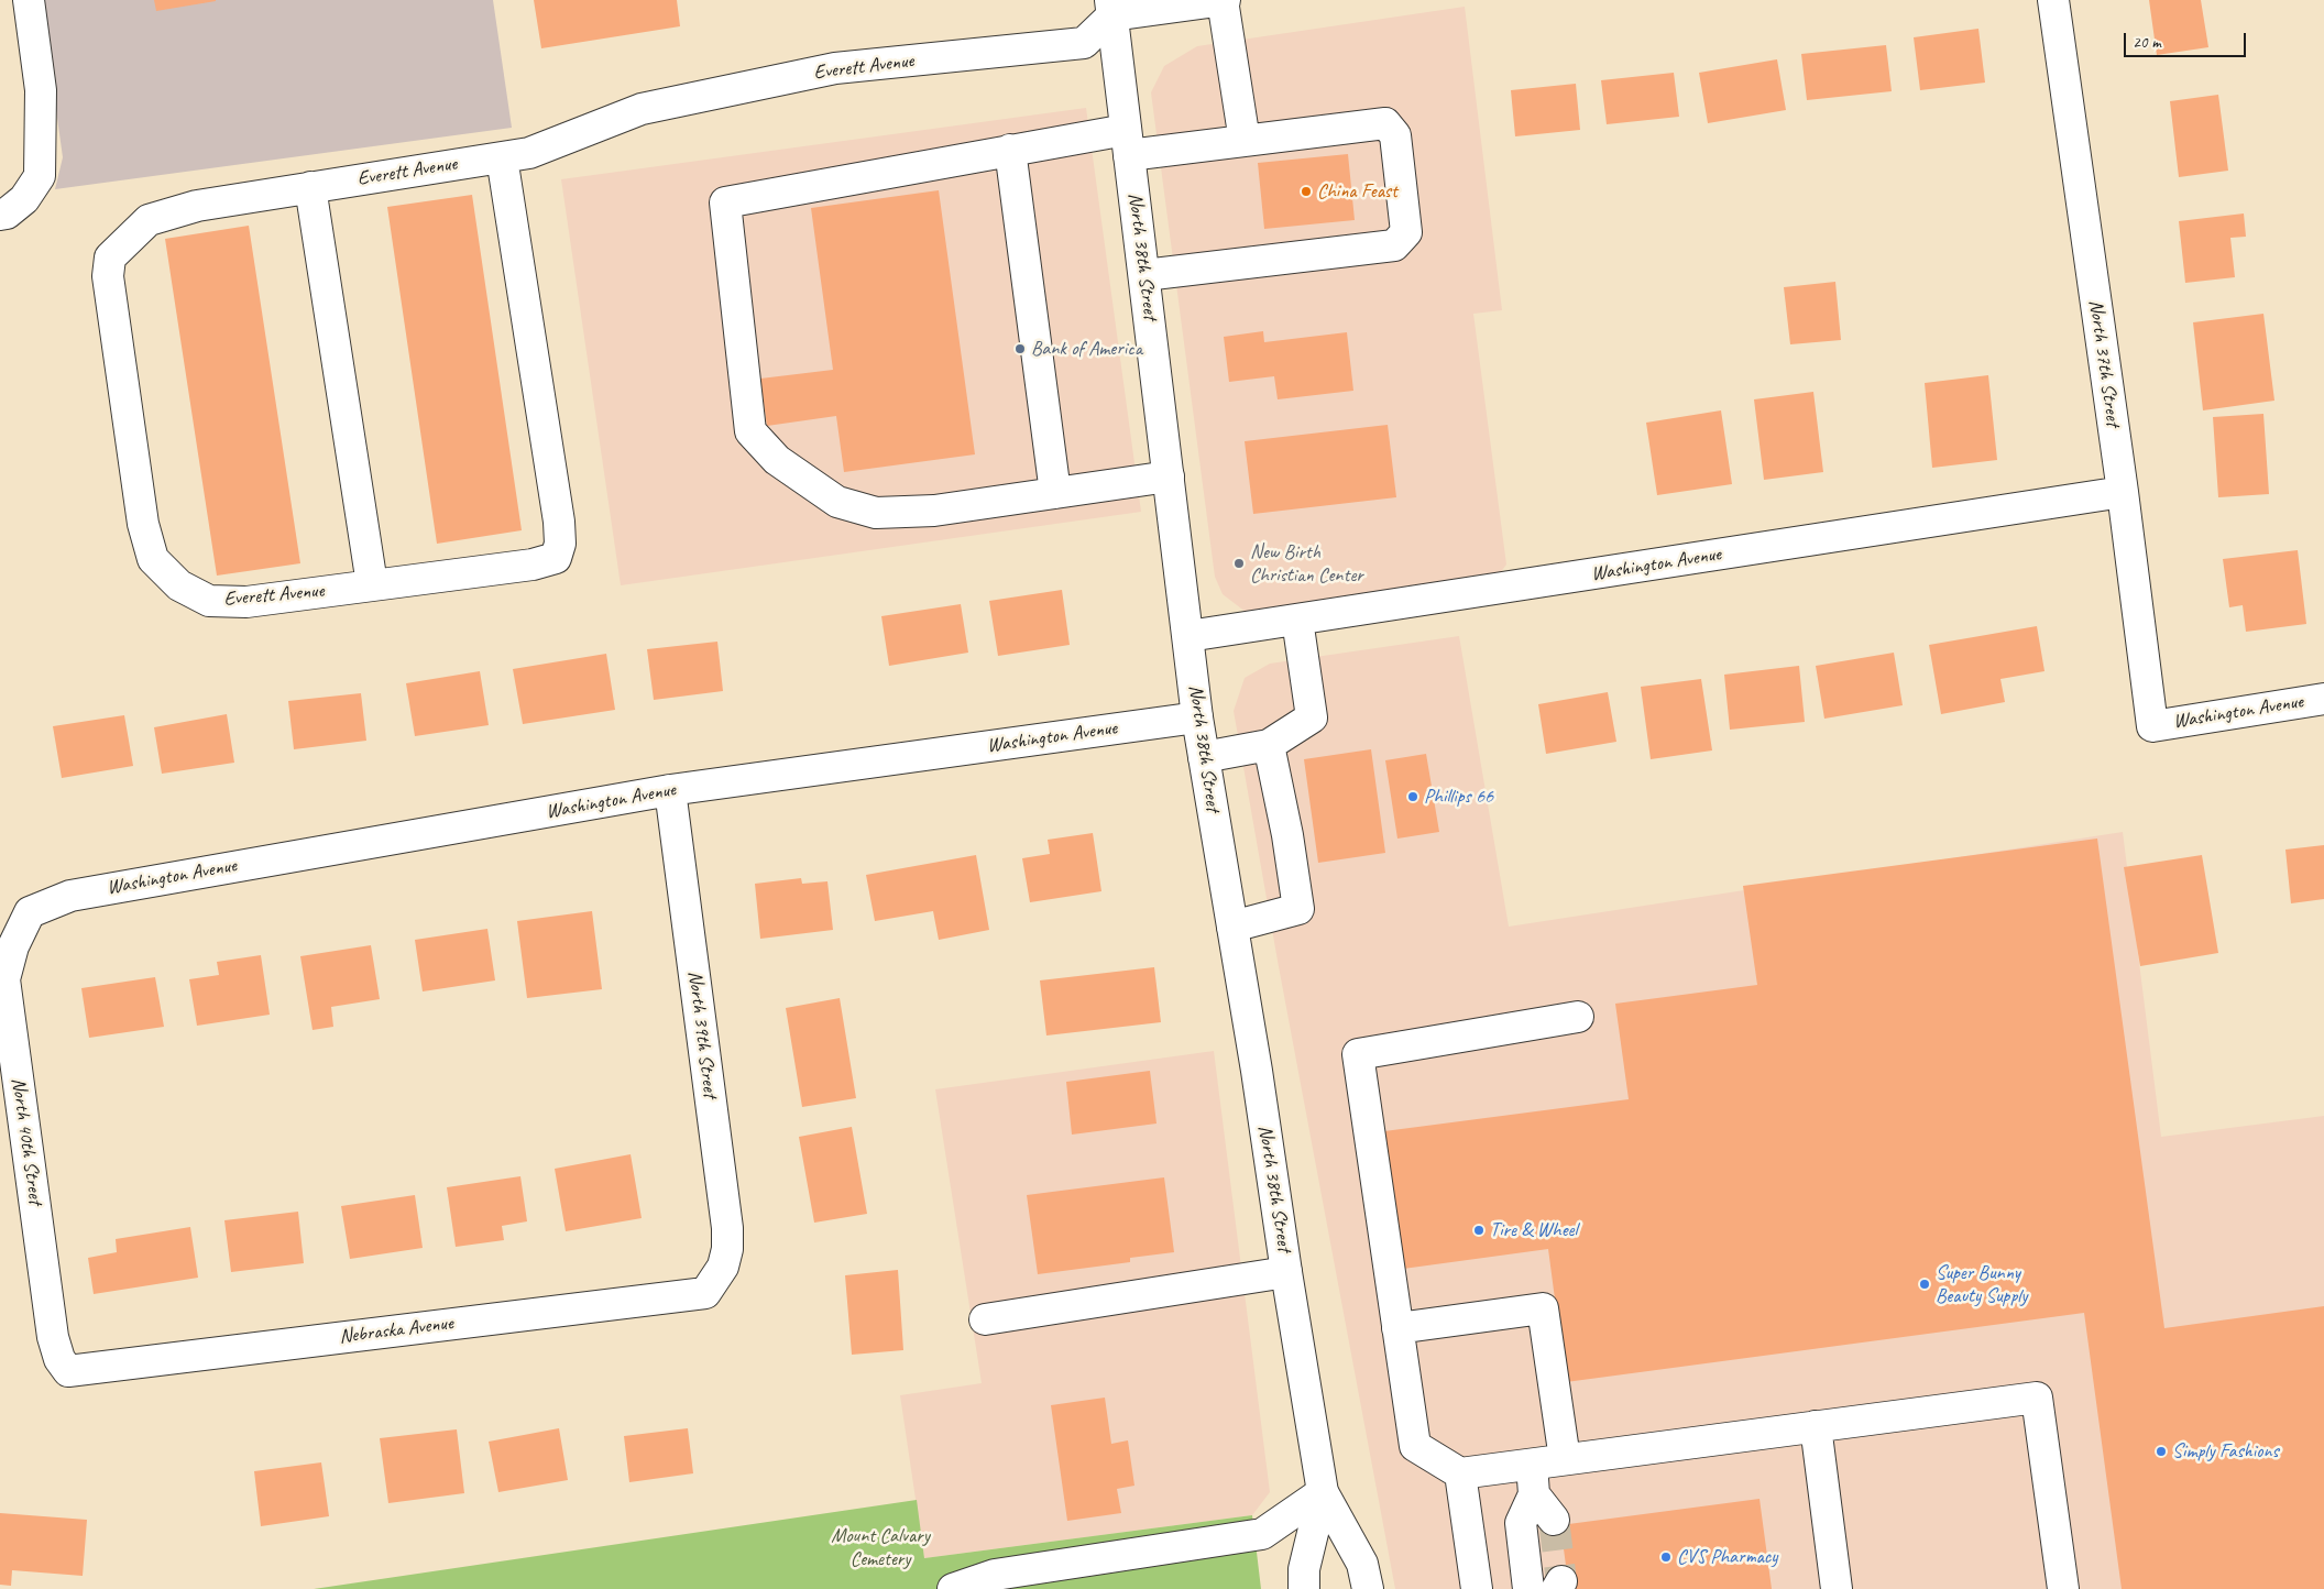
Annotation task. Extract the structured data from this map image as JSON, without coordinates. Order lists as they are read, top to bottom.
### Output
{
  "streets": {
    "street": [
      "Everett Avenue",
      "North 38th Street",
      "North 37th Street",
      "Washington Avenue",
      "North 39th Street",
      "North 40th Street",
      "Nebraska Avenue"
    ]
  },
  "crossings": [
    ["Everett Avenue", "North 38th Street"],
    ["North 38th Street", "Washington Avenue"],
    ["North 37th Street", "Washington Avenue"],
    ["Washington Avenue", "North 39th Street"],
    ["Washington Avenue", "North 40th Street"],
    ["North 39th Street", "Nebraska Avenue"],
    ["North 40th Street", "Nebraska Avenue"]
  ],
  "parks": ["Mount Calvary Cemetery"],
  "places": [
    "China Feast",
    "Bank of America",
    "New Birth Christian Center",
    "Phillips 66",
    "Tire & Wheel",
    "Super Bunny Beauty Supply",
    "Simply Fashions",
    "CVS Pharmacy"
  ],
  "scale_bar": "20 m"
}
